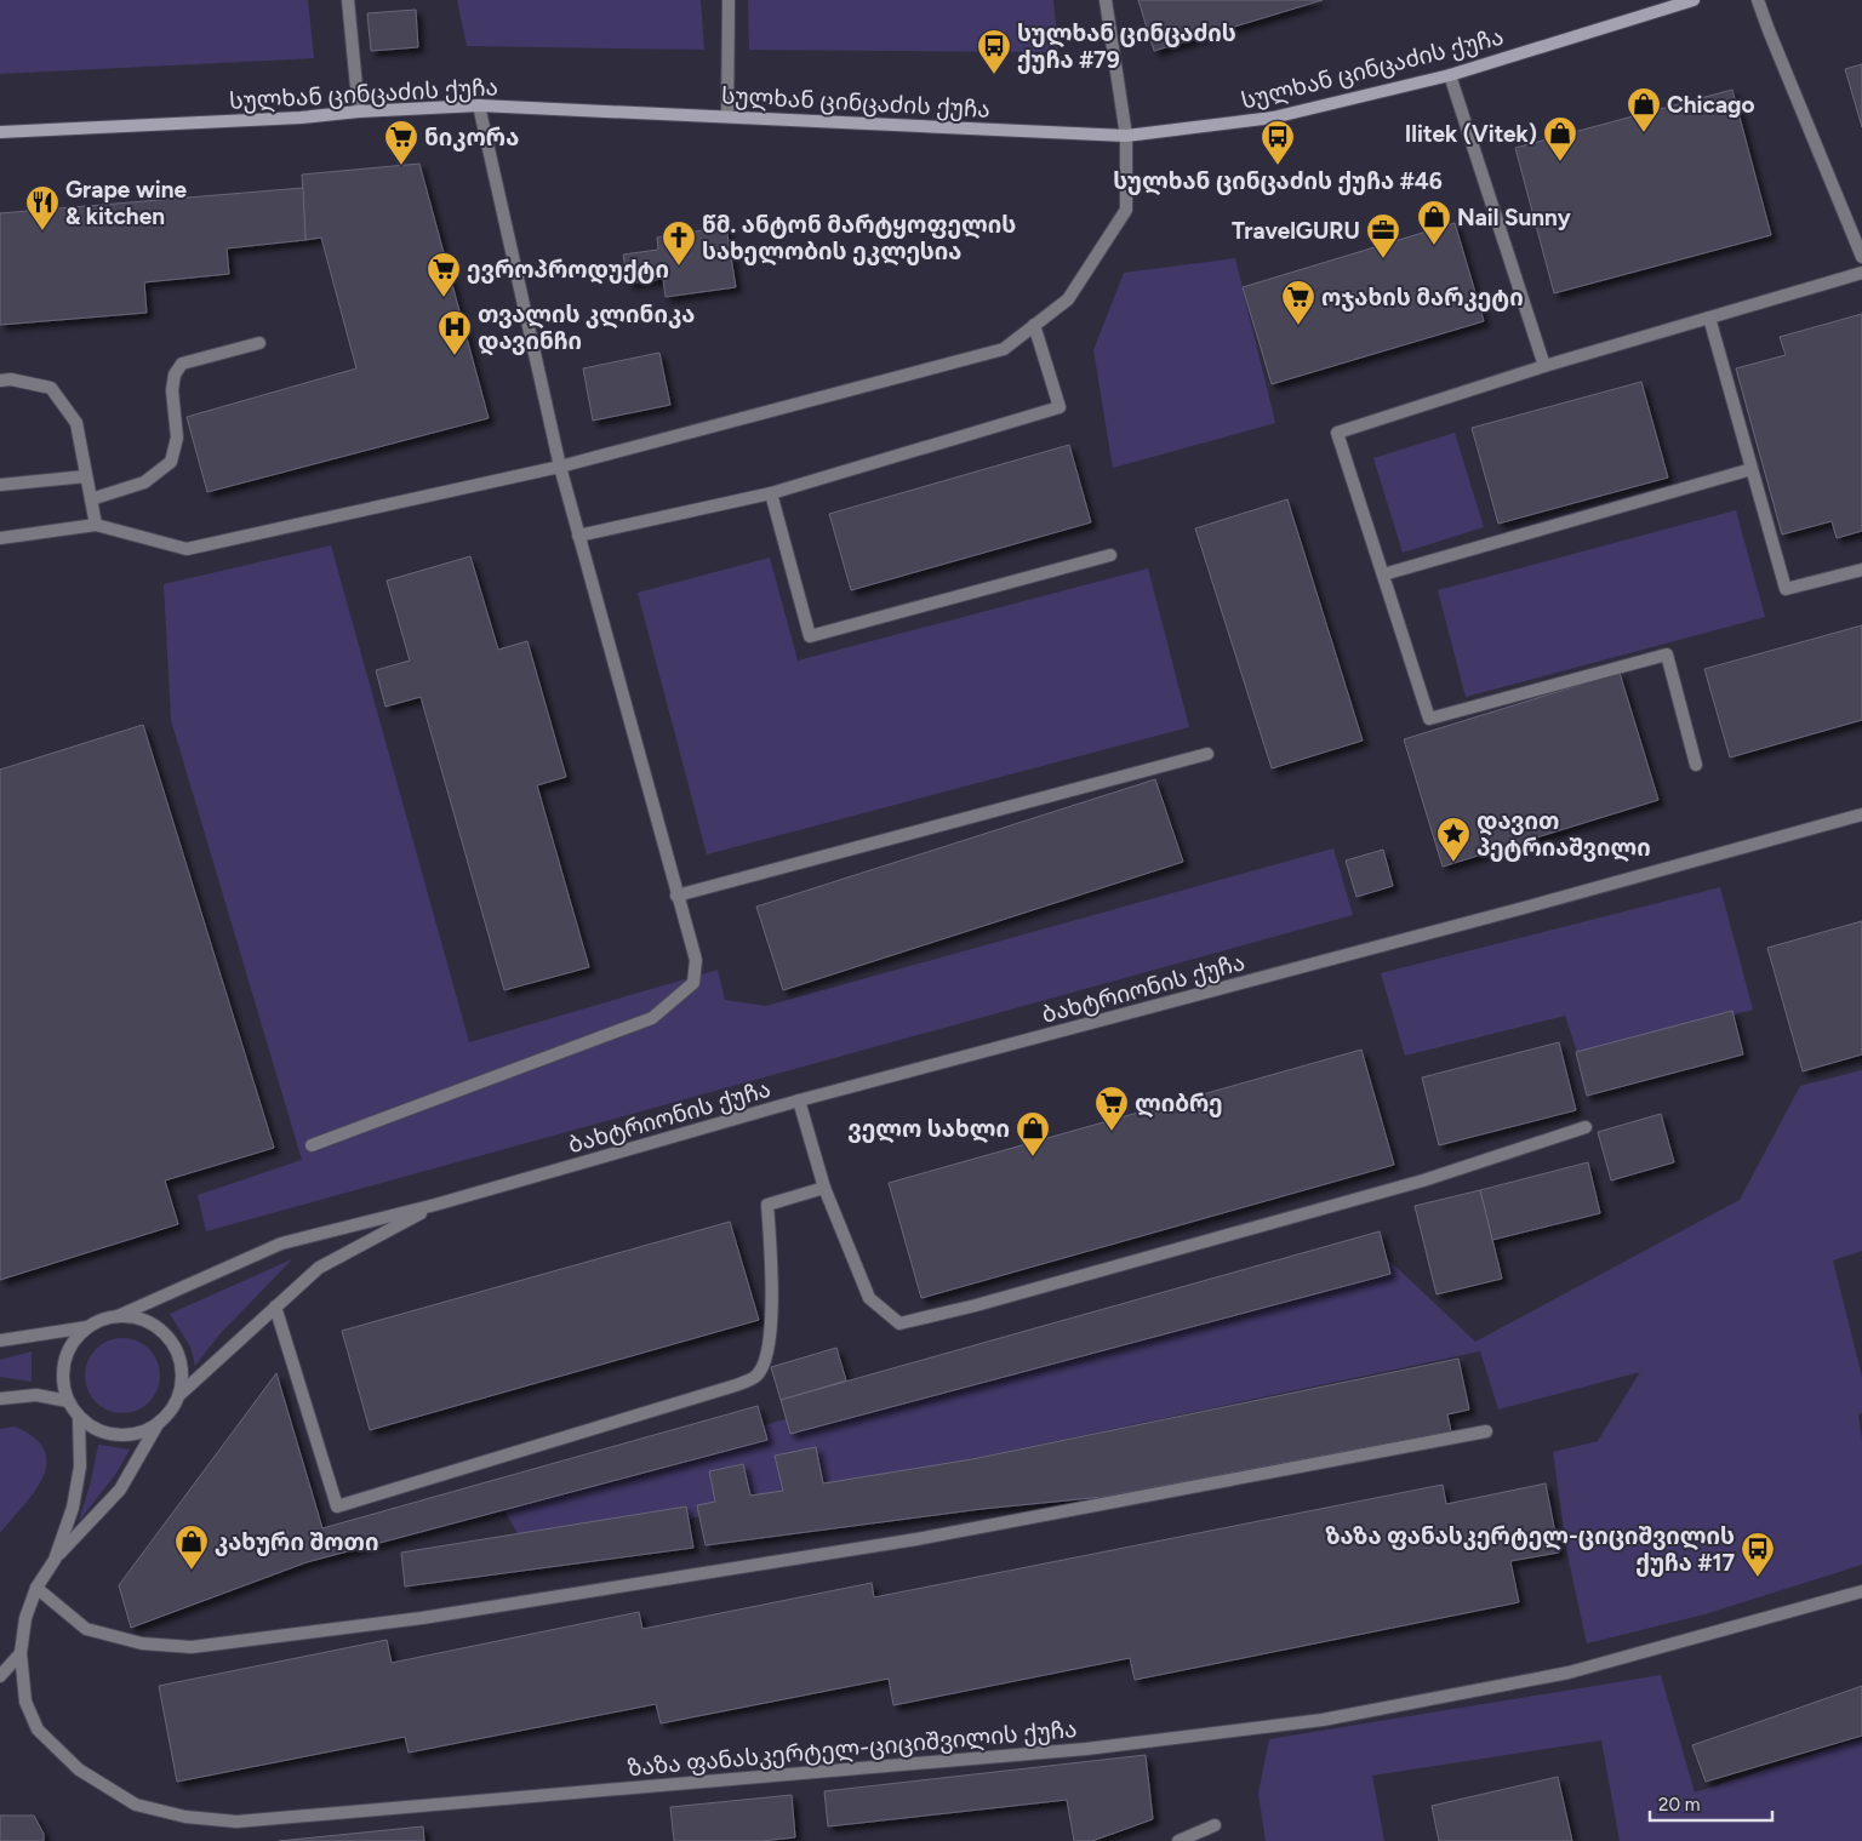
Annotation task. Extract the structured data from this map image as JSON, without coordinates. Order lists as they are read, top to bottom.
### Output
{
  "streets": {
    "main road": ["სულხან ცინცაძის ქუჩა"],
    "street": ["ბახტრიონის ქუჩა", "ზაზა ფანასკერტელ-ციციშვილის ქუჩა"]
  },
  "crossings": [
    ["ბახტრიონის ქუჩა", "ზაზა ფანასკერტელ-ციციშვილის ქუჩა"]
  ],
  "places": {
    "bus stop": ["სულხან ცინცაძის ქუჩა #79", "სულხან ცინცაძის ქუჩა #46", "ზაზა ფანასკერტელ-ციციშვილის ქუჩა #17"],
    "shop": [
      "Chicago",
      "Ilitek (Vitek)",
      "Nail Sunny",
      "ველო სახლი",
      "კახური შოთი"
    ],
    "supermarket": [
      "ნიკორა",
      "ევროპროდუქტი",
      "ოჯახის მარკეტი",
      "ლიბრე"
    ],
    "restaurant": ["Grape wine & kitchen"],
    "office": ["TravelGURU"],
    "church": ["წმ. ანტონ მარტყოფელის სახელობის ეკლესია"],
    "hospital": ["თვალის კლინიკა დავინჩი"],
    "place": ["დავით პეტრიაშვილი"]
  },
  "scale_bar": "20 m"
}
